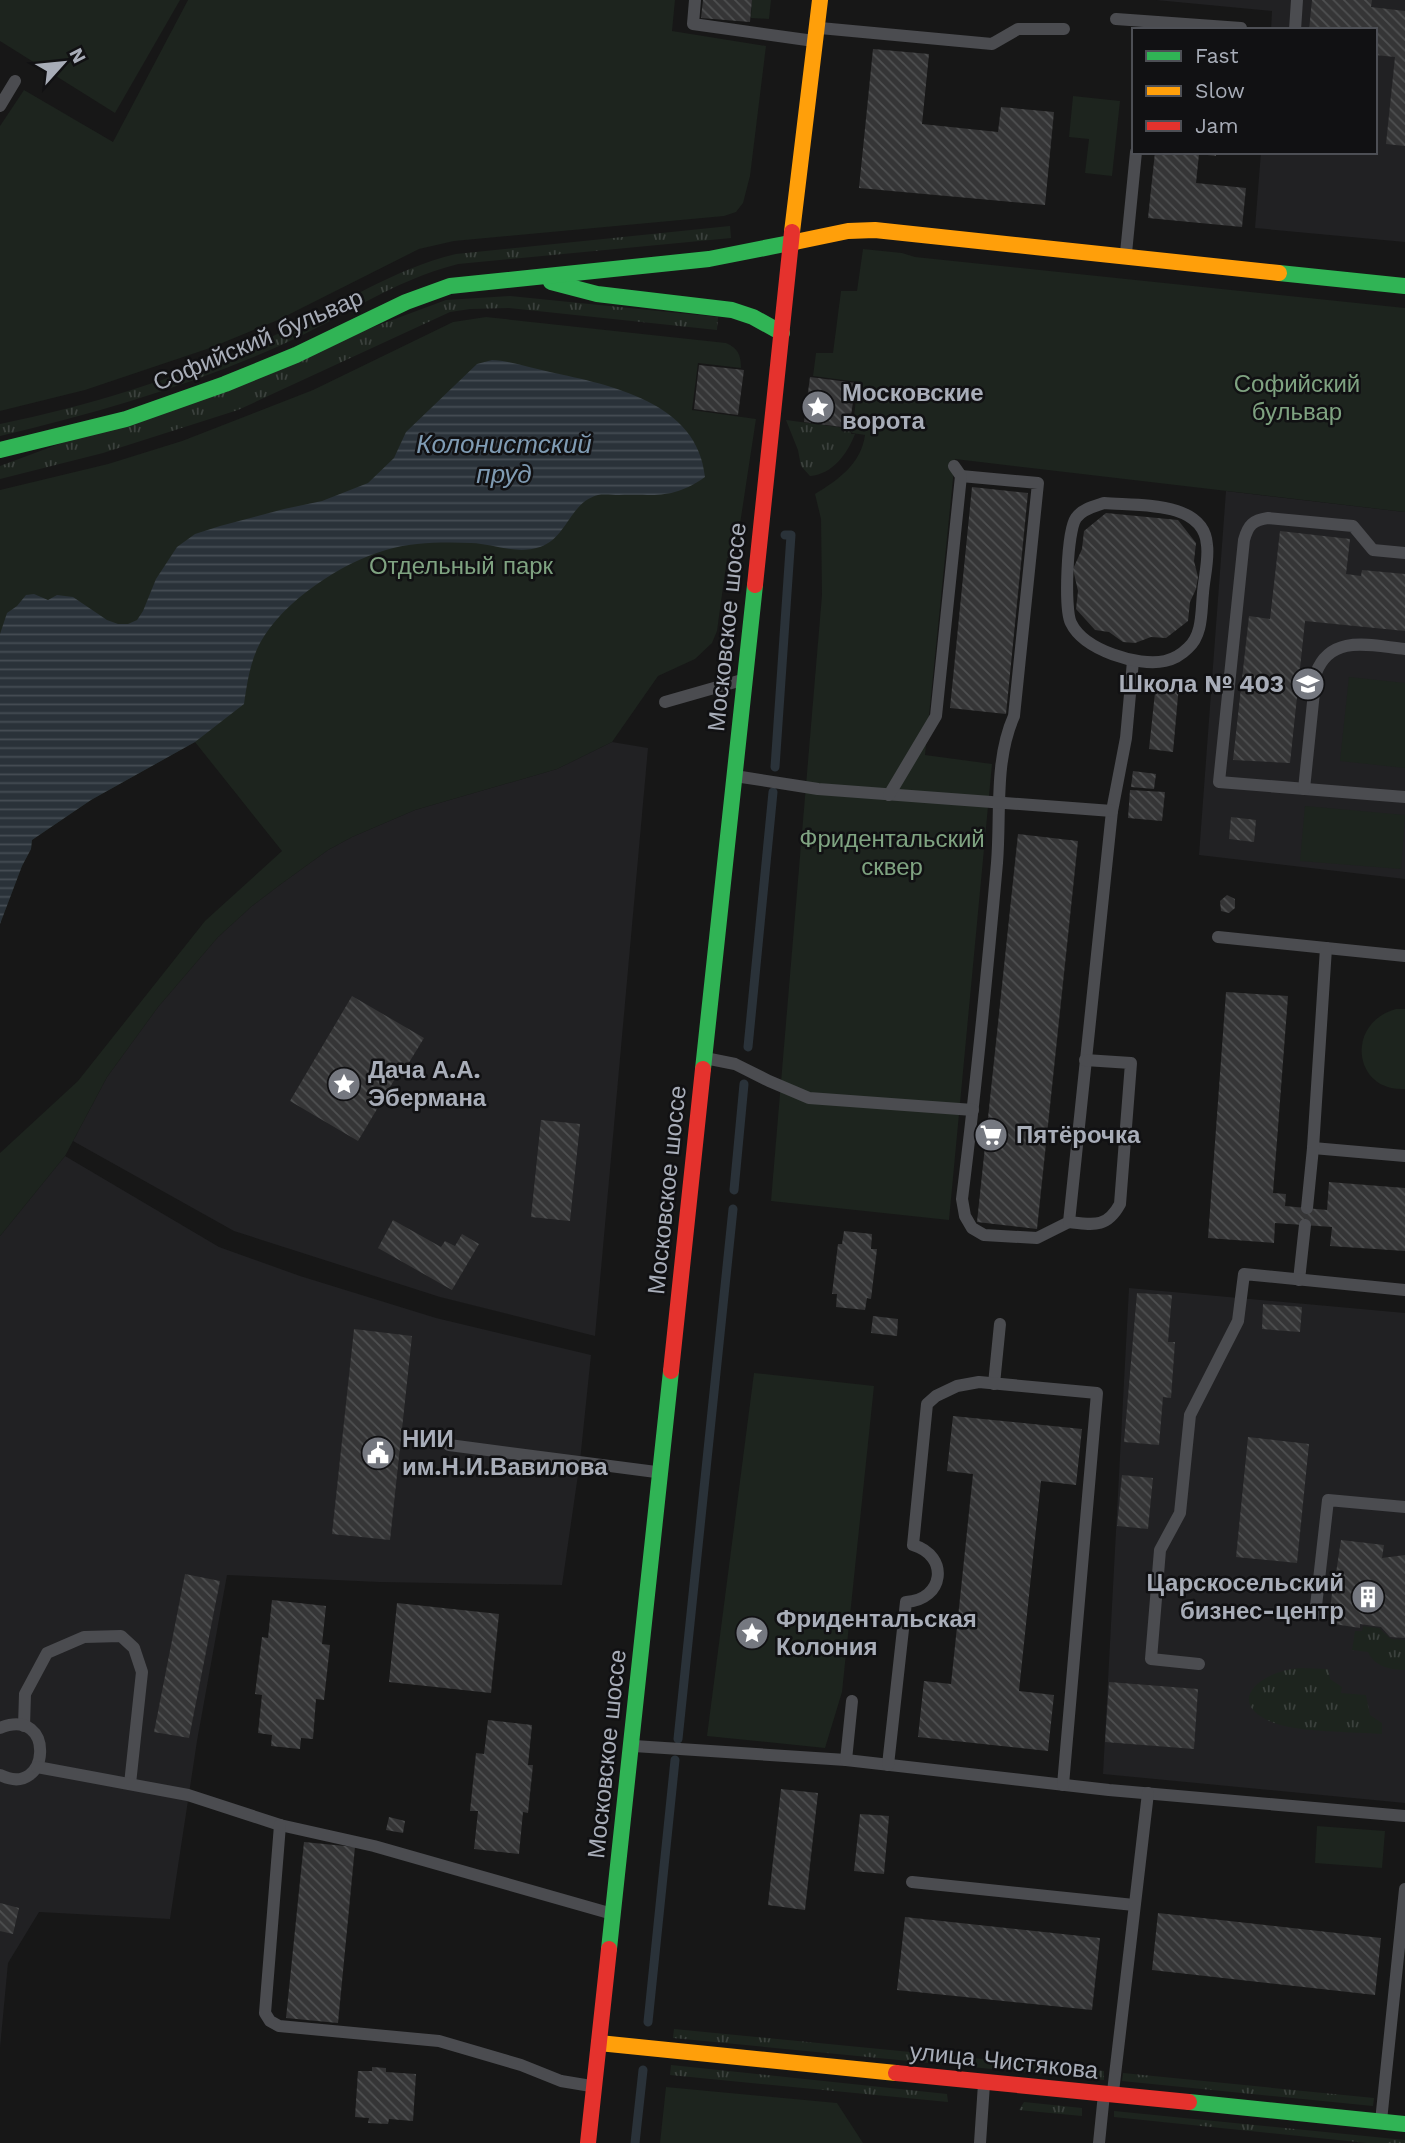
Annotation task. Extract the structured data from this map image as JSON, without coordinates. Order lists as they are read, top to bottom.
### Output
{
  "streets": {
    "main road": ["Софийский бульвар", "Московское шоссе", "улица Чистякова"]
  },
  "crossings": [
    ["Софийский бульвар", "Московское шоссе"],
    ["Московское шоссе", "улица Чистякова"]
  ],
  "water": ["Колонистский пруд"],
  "parks": ["Софийский бульвар", "Отдельный парк", "Фридентальский сквер"],
  "places": {
    "place": ["Московские ворота", "Дача А.А. Эбермана", "Фридентальская Колония"],
    "school or university": ["Школа № 403"],
    "supermarket": ["Пятёрочка"],
    "public building": ["НИИ им.Н.И.Вавилова"],
    "building": ["Царскосельский бизнес-центр"]
  },
  "legend": ["Fast", "Slow", "Jam"],
  "north": "top right"
}
